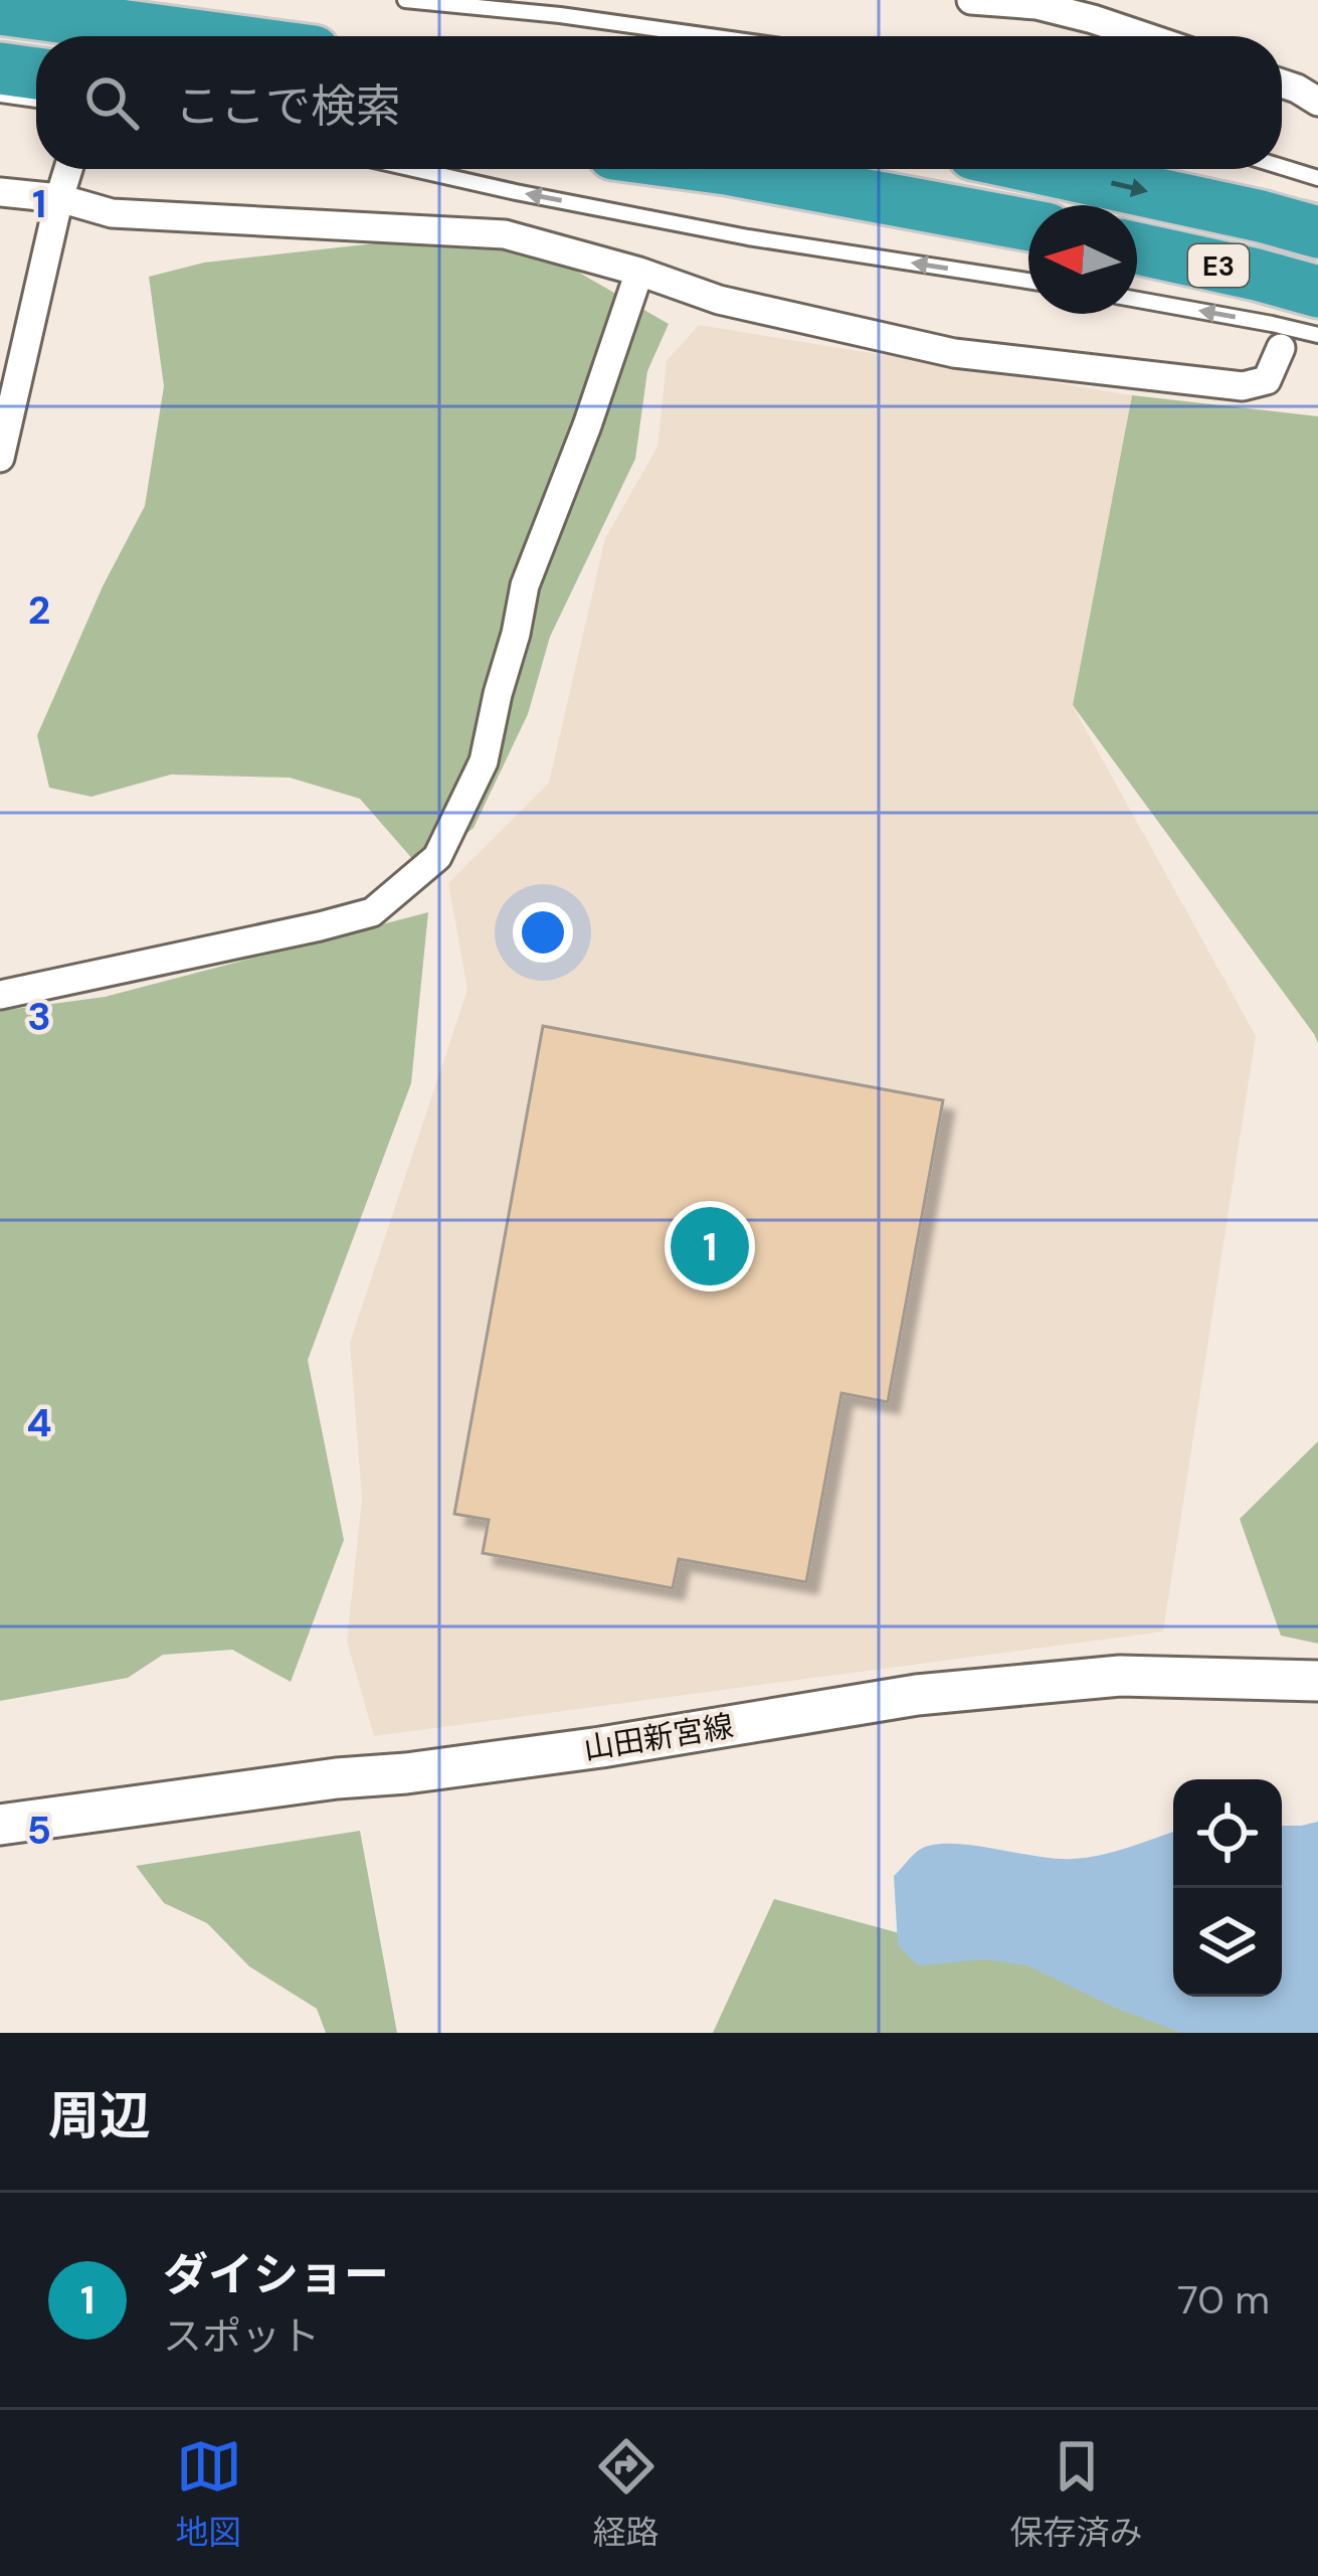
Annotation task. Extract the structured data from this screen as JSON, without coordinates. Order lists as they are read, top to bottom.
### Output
{
  "streets": {
    "highway": ["E3"],
    "main road": ["山田新宮線"]
  },
  "north": "left",
  "page": {
    "search": "ここで検索",
    "pins": "1",
    "heading": "周辺",
    "list": [
      {
        "mark": "1",
        "name": "ダイショー",
        "note": "スポット",
        "value": "70 m"
      }
    ],
    "nav": ["地図", "経路", "保存済み"]
  },
  "grid": {
    "rows": [
      "1",
      "2",
      "3",
      "4",
      "5"
    ]
  }
}
